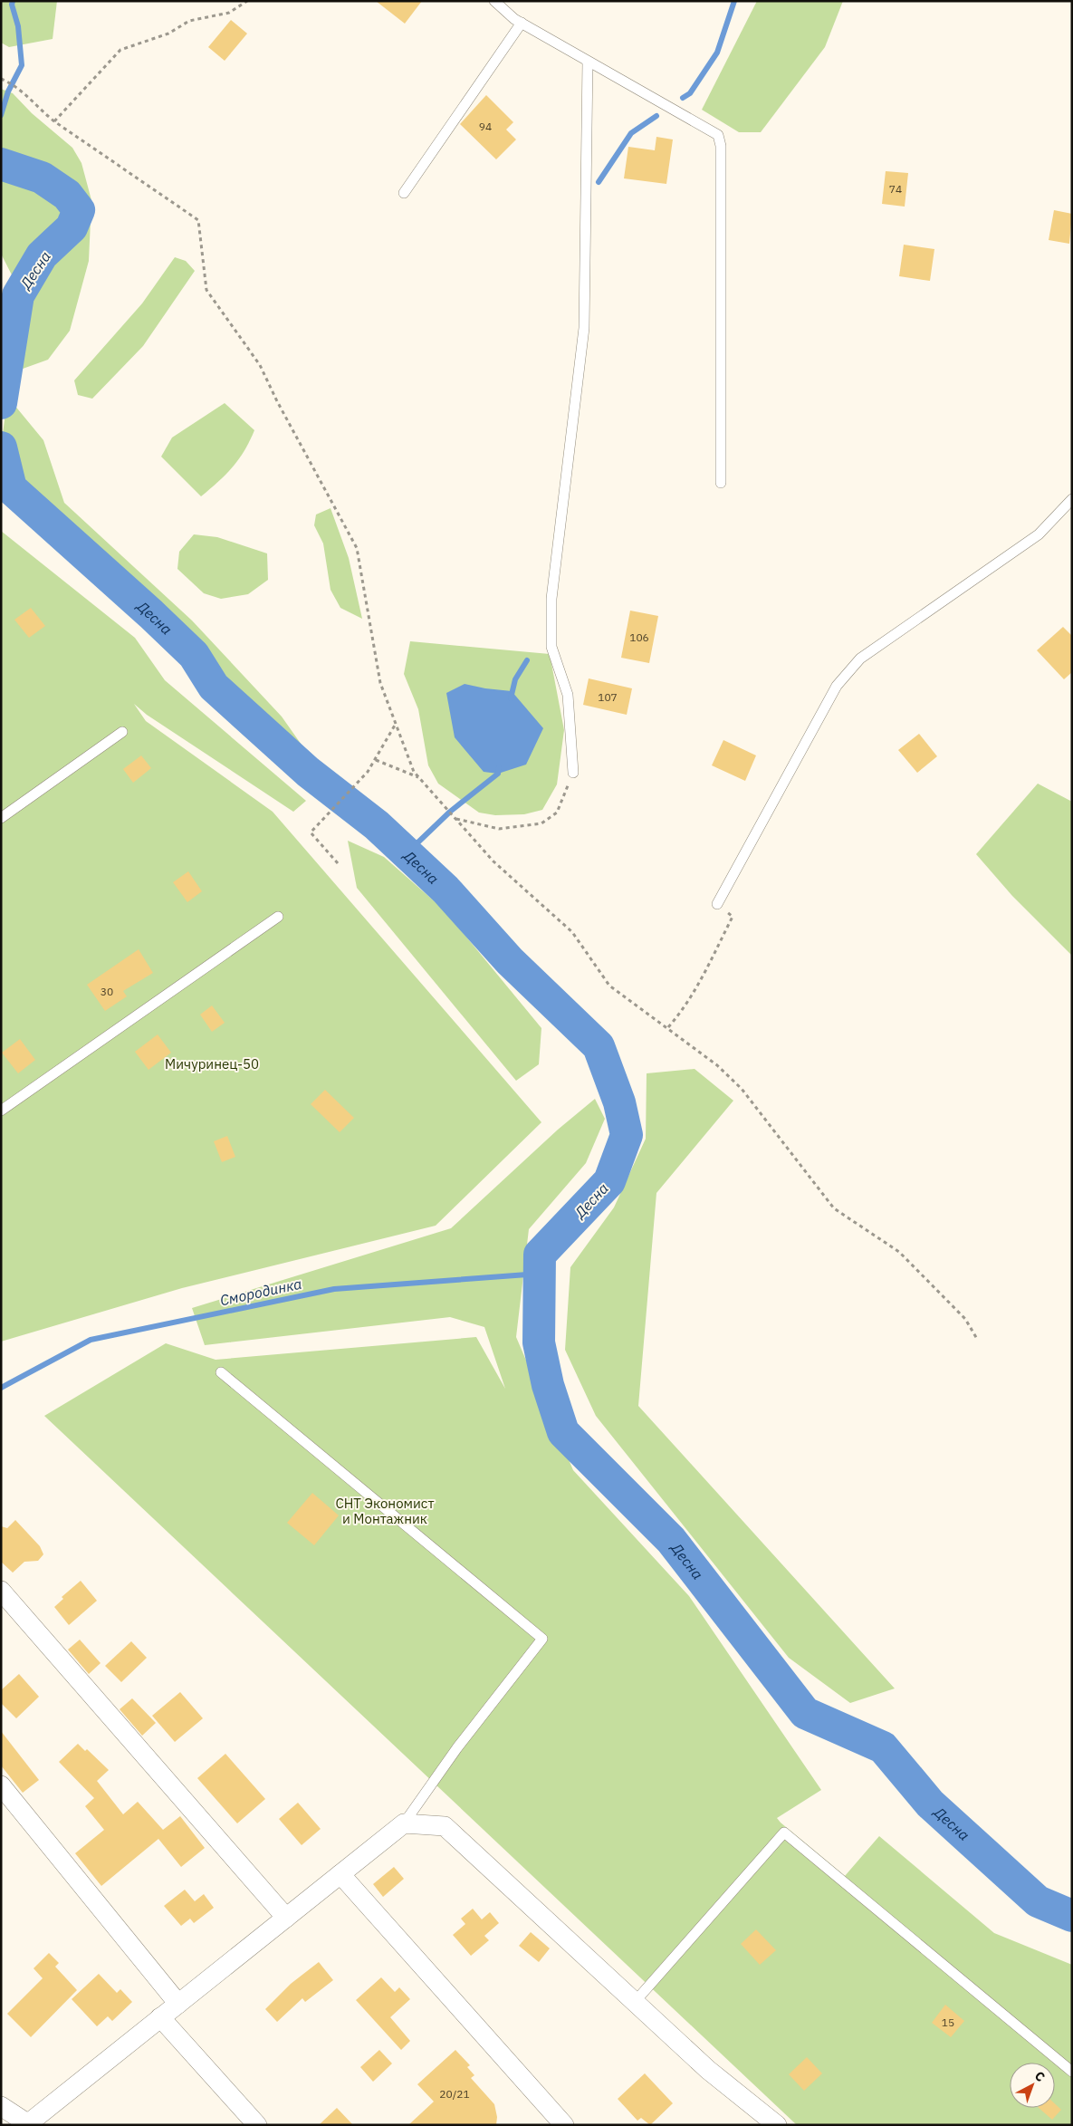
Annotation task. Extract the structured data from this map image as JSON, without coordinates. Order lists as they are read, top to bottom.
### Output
{
  "water": ["Десна", "Смородинка"],
  "parks": ["Мичуринец-50", "СНТ Экономист и Монтажник"],
  "house_numbers": [
    "94",
    "74",
    "106",
    "107",
    "30",
    "15",
    "20/21"
  ],
  "north": "top right"
}
